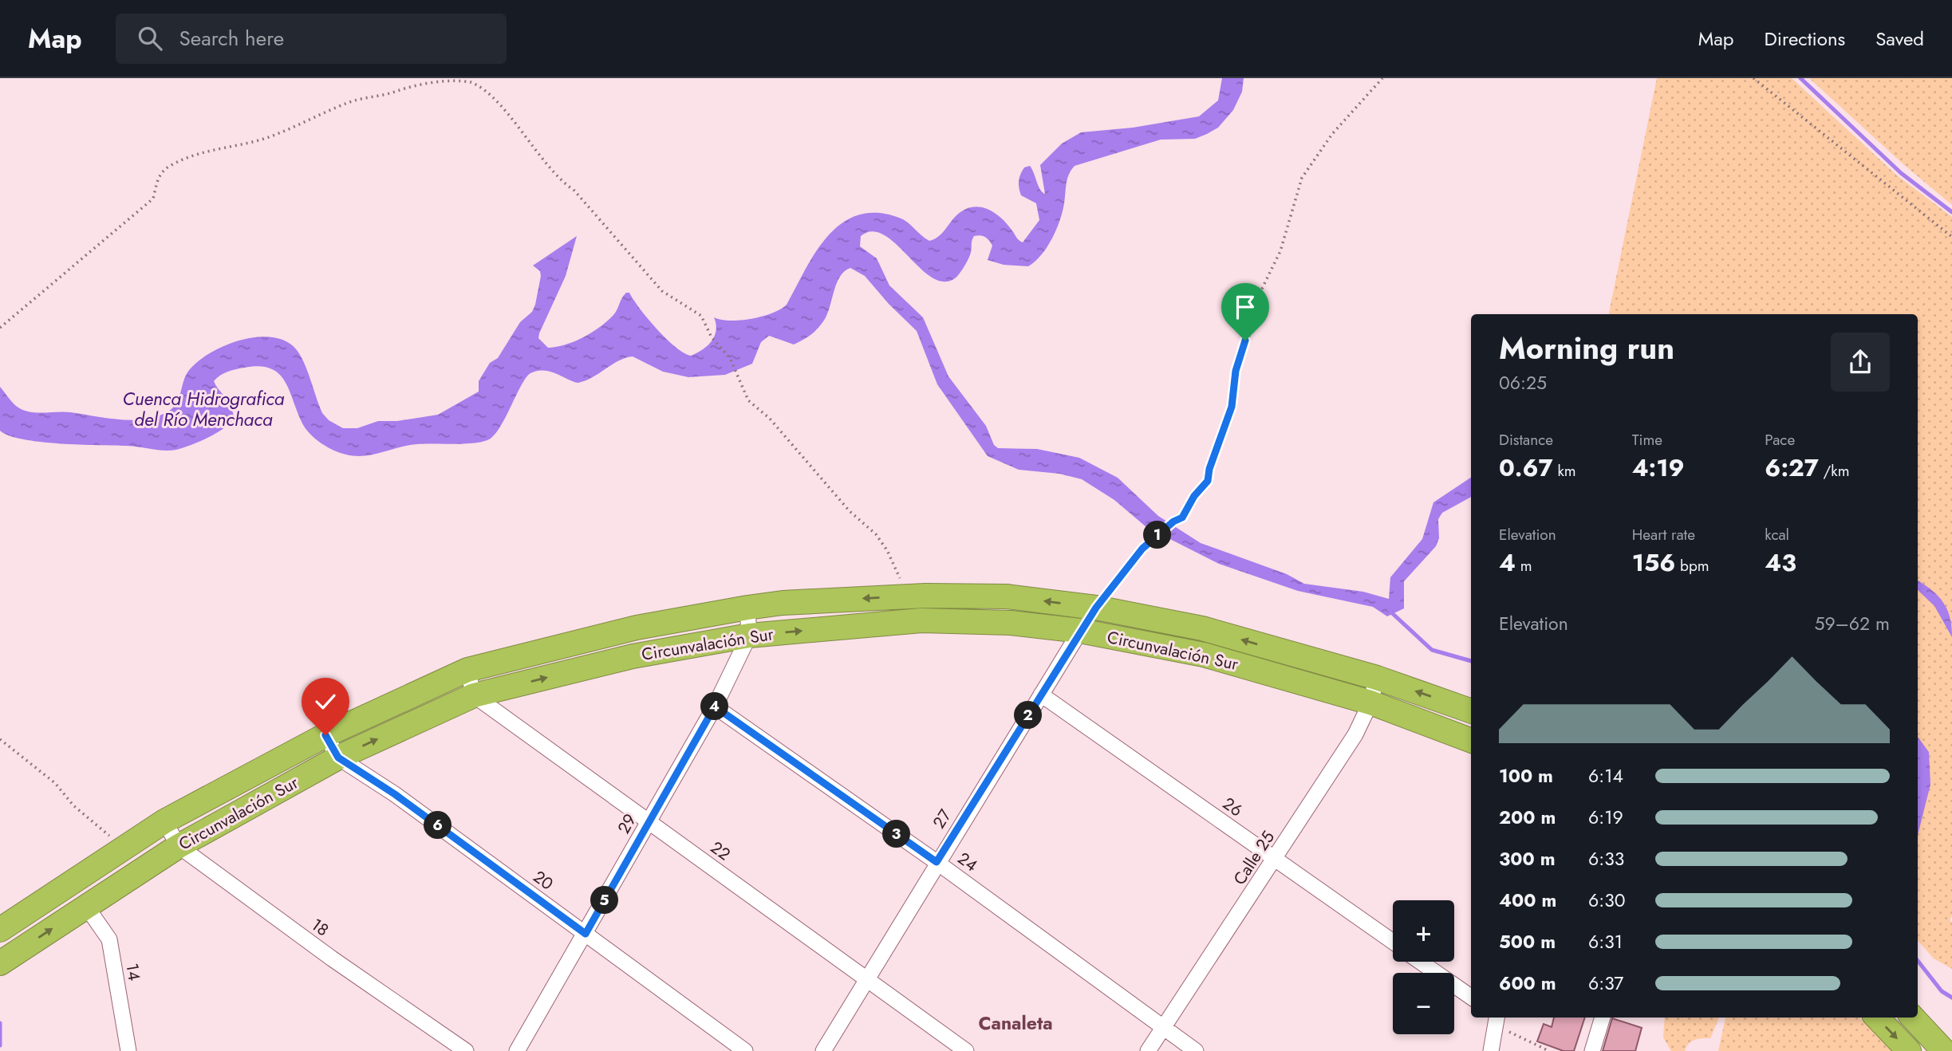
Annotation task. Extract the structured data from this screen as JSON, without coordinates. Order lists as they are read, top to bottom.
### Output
{
  "streets": {
    "highway": ["Circunvalación Sur"],
    "street": [
      "26",
      "27",
      "29",
      "22",
      "Calle 25",
      "24",
      "20",
      "18",
      "14"
    ]
  },
  "crossings": [
    ["Circunvalación Sur", "27"],
    ["Circunvalación Sur", "29"],
    ["Circunvalación Sur", "22"],
    ["Circunvalación Sur", "Calle 25"],
    ["Circunvalación Sur", "20"],
    ["Circunvalación Sur", "18"],
    ["Circunvalación Sur", "14"],
    ["26", "27"],
    ["26", "Calle 25"],
    ["27", "22"],
    ["27", "24"],
    ["29", "22"],
    ["29", "24"],
    ["29", "20"],
    ["Calle 25", "24"]
  ],
  "districts": ["Canaleta"],
  "water": ["Cuenca Hidrografica del Río Menchaca"],
  "page": {
    "header": "Map",
    "search": "Search here",
    "nav": ["Map", "Directions", "Saved"],
    "heading": ["Morning run", "06:25"],
    "stats": [
      ["Distance", "0.67 km"],
      ["Time", "4:19"],
      ["Pace", "6:27 /km"],
      ["Elevation", "4 m"],
      ["Heart rate", "156 bpm"],
      ["kcal", "43"]
    ],
    "pins": [
      "1",
      "4",
      "2",
      "6",
      "3",
      "5"
    ],
    "chart": ["Elevation", "59–62 m"],
    "list": [
      {
        "name": "100 m",
        "note": "6:14"
      },
      {
        "name": "200 m",
        "note": "6:19"
      },
      {
        "name": "300 m",
        "note": "6:33"
      },
      {
        "name": "400 m",
        "note": "6:30"
      },
      {
        "name": "500 m",
        "note": "6:31"
      },
      {
        "name": "600 m",
        "note": "6:37"
      }
    ],
    "map_buttons": ["+", "−"]
  }
}
